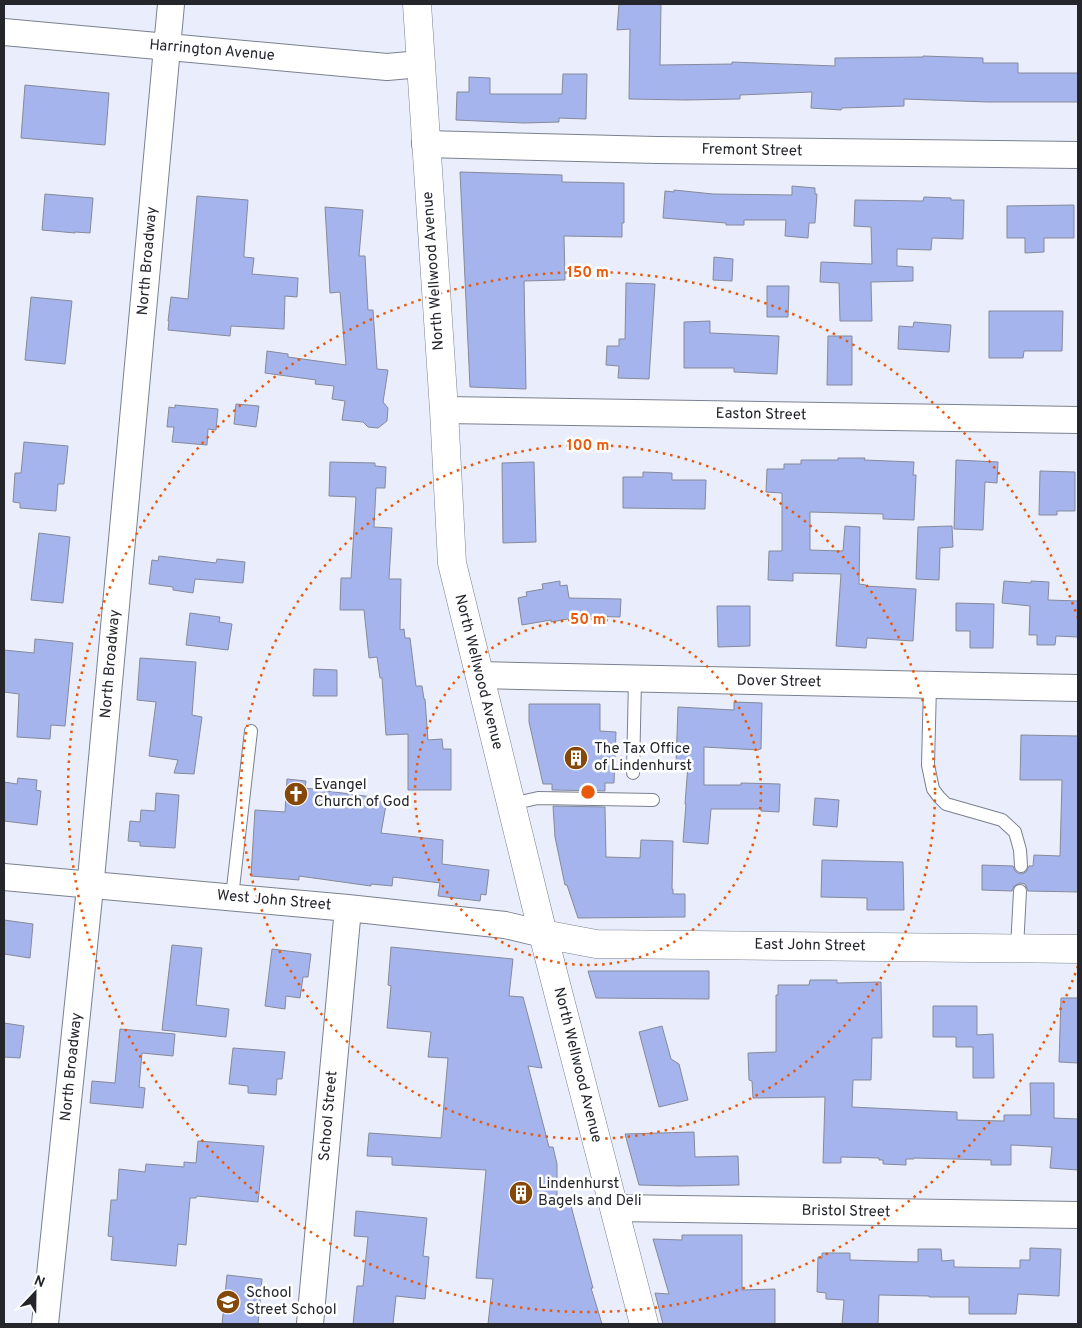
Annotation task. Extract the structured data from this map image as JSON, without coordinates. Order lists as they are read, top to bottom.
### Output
{
  "streets": {
    "main road": ["North Wellwood Avenue", "East John Street"],
    "street": [
      "Harrington Avenue",
      "Fremont Street",
      "North Broadway",
      "Easton Street",
      "Dover Street",
      "West John Street",
      "School Street",
      "Bristol Street"
    ]
  },
  "crossings": [
    ["Harrington Avenue", "North Broadway"],
    ["Harrington Avenue", "North Wellwood Avenue"],
    ["Fremont Street", "North Wellwood Avenue"],
    ["North Broadway", "West John Street"],
    ["North Wellwood Avenue", "Easton Street"],
    ["North Wellwood Avenue", "Dover Street"],
    ["North Wellwood Avenue", "West John Street"],
    ["North Wellwood Avenue", "East John Street"],
    ["North Wellwood Avenue", "Bristol Street"],
    ["West John Street", "East John Street"],
    ["West John Street", "School Street"]
  ],
  "places": {
    "building": ["The Tax Office of Lindenhurst", "Lindenhurst Bagels and Deli"],
    "church": ["Evangel Church of God"],
    "school or university": ["School Street School"]
  },
  "north": "top",
  "rings": ["150 m", "100 m", "50 m"]
}
